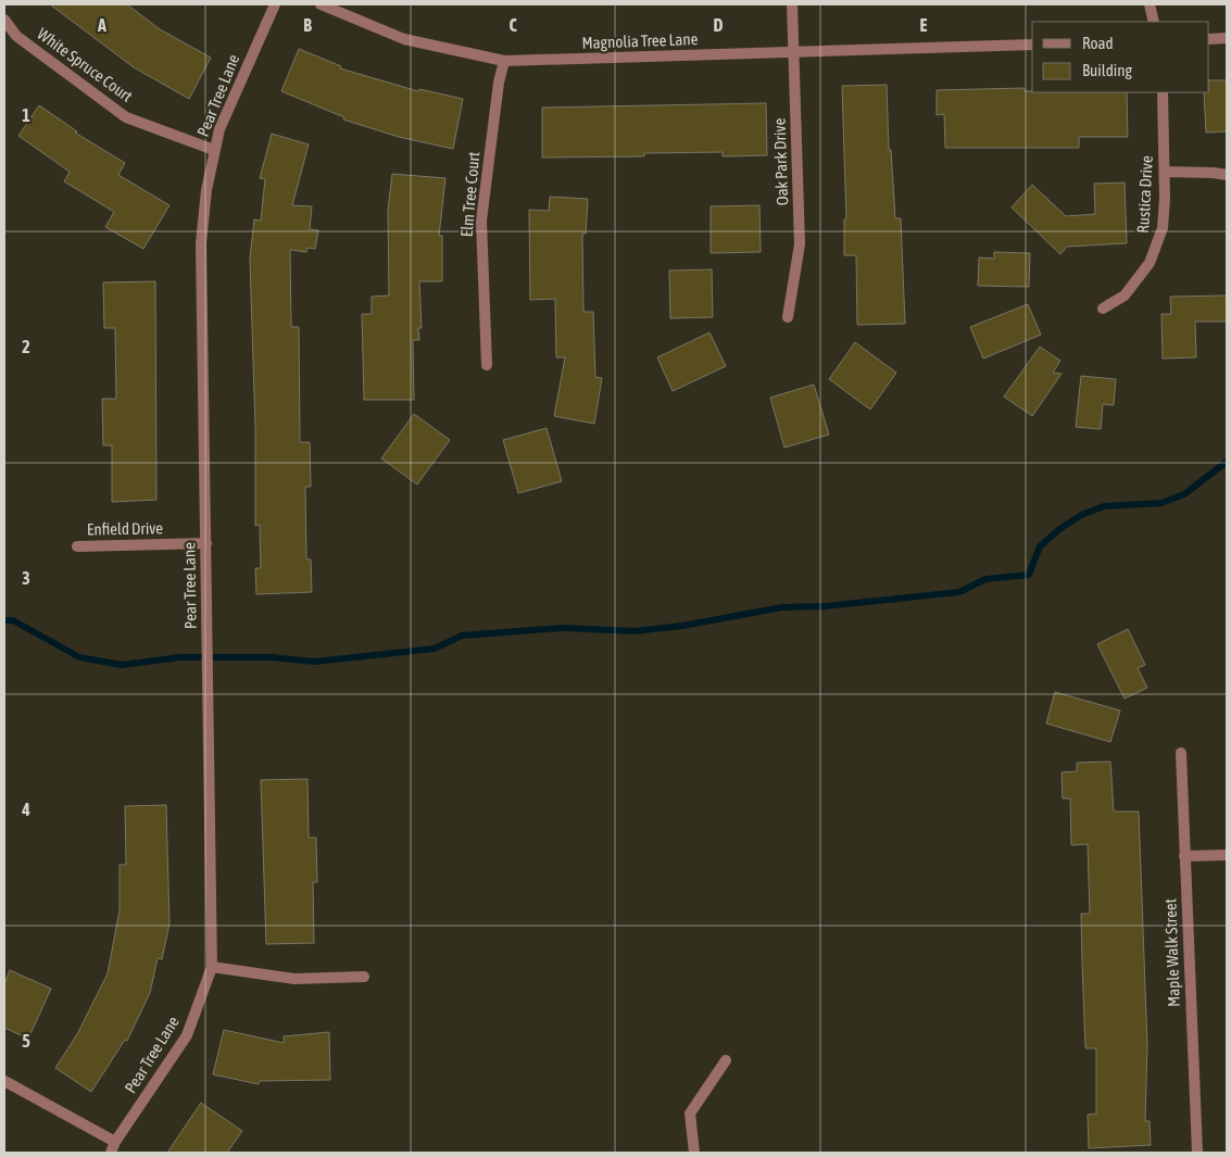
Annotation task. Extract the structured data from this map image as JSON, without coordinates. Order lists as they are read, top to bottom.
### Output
{
  "streets": {
    "street": [
      "Magnolia Tree Lane",
      "White Spruce Court",
      "Pear Tree Lane",
      "Oak Park Drive",
      "Elm Tree Court",
      "Rustica Drive",
      "Enfield Drive",
      "Maple Walk Street"
    ]
  },
  "crossings": [
    ["Magnolia Tree Lane", "Oak Park Drive"],
    ["Magnolia Tree Lane", "Elm Tree Court"],
    ["White Spruce Court", "Pear Tree Lane"],
    ["Pear Tree Lane", "Enfield Drive"]
  ],
  "legend": ["Road", "Building"],
  "grid": {
    "columns": [
      "A",
      "B",
      "C",
      "D",
      "E"
    ],
    "rows": [
      "1",
      "2",
      "3",
      "4",
      "5"
    ]
  }
}
